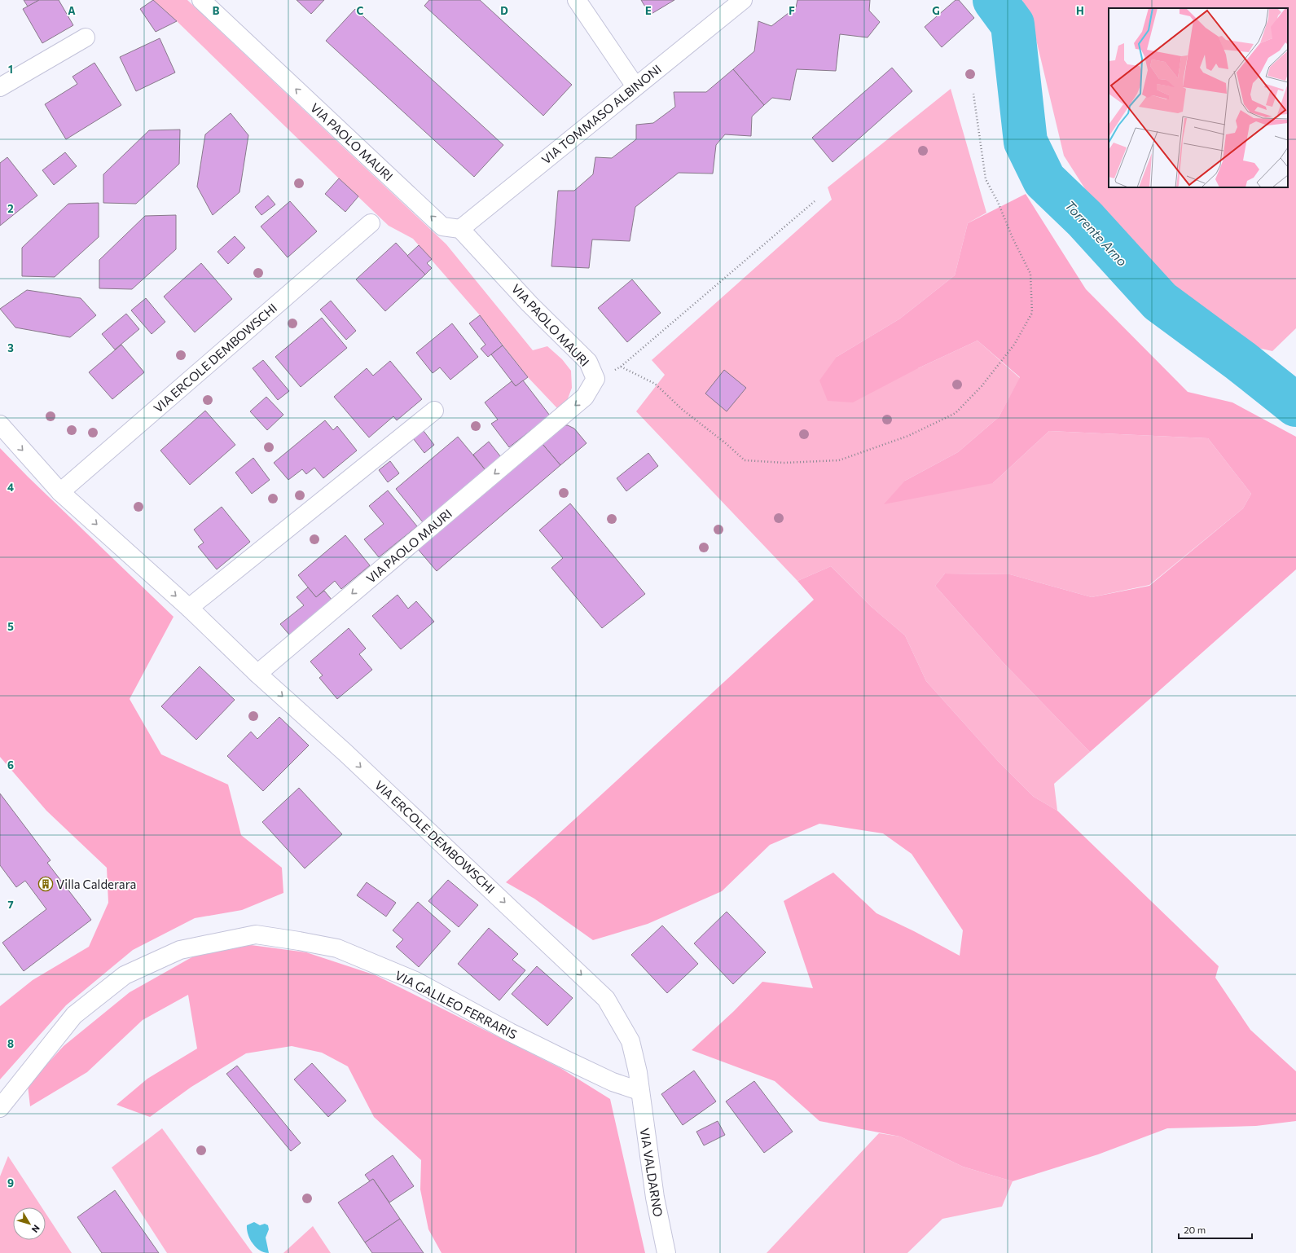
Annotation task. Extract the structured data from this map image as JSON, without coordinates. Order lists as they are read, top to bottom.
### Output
{
  "streets": {
    "street": [
      "VIA TOMMASO ALBINONI",
      "VIA PAOLO MAURI",
      "VIA ERCOLE DEMBOWSCHI",
      "VIA GALILEO FERRARIS",
      "VIA VALDARNO"
    ]
  },
  "crossings": [
    ["VIA TOMMASO ALBINONI", "VIA PAOLO MAURI"],
    ["VIA PAOLO MAURI", "VIA ERCOLE DEMBOWSCHI"],
    ["VIA ERCOLE DEMBOWSCHI", "VIA GALILEO FERRARIS"],
    ["VIA ERCOLE DEMBOWSCHI", "VIA VALDARNO"],
    ["VIA GALILEO FERRARIS", "VIA VALDARNO"]
  ],
  "one_way": ["VIA ERCOLE DEMBOWSCHI"],
  "water": ["Torrente Arno"],
  "places": {
    "building": ["Villa Calderara"]
  },
  "scale_bar": "20 m",
  "north": "bottom right",
  "grid": {
    "columns": [
      "A",
      "B",
      "C",
      "D",
      "E",
      "F",
      "G",
      "H"
    ],
    "rows": [
      "1",
      "2",
      "3",
      "4",
      "5",
      "6",
      "7",
      "8",
      "9"
    ]
  }
}
